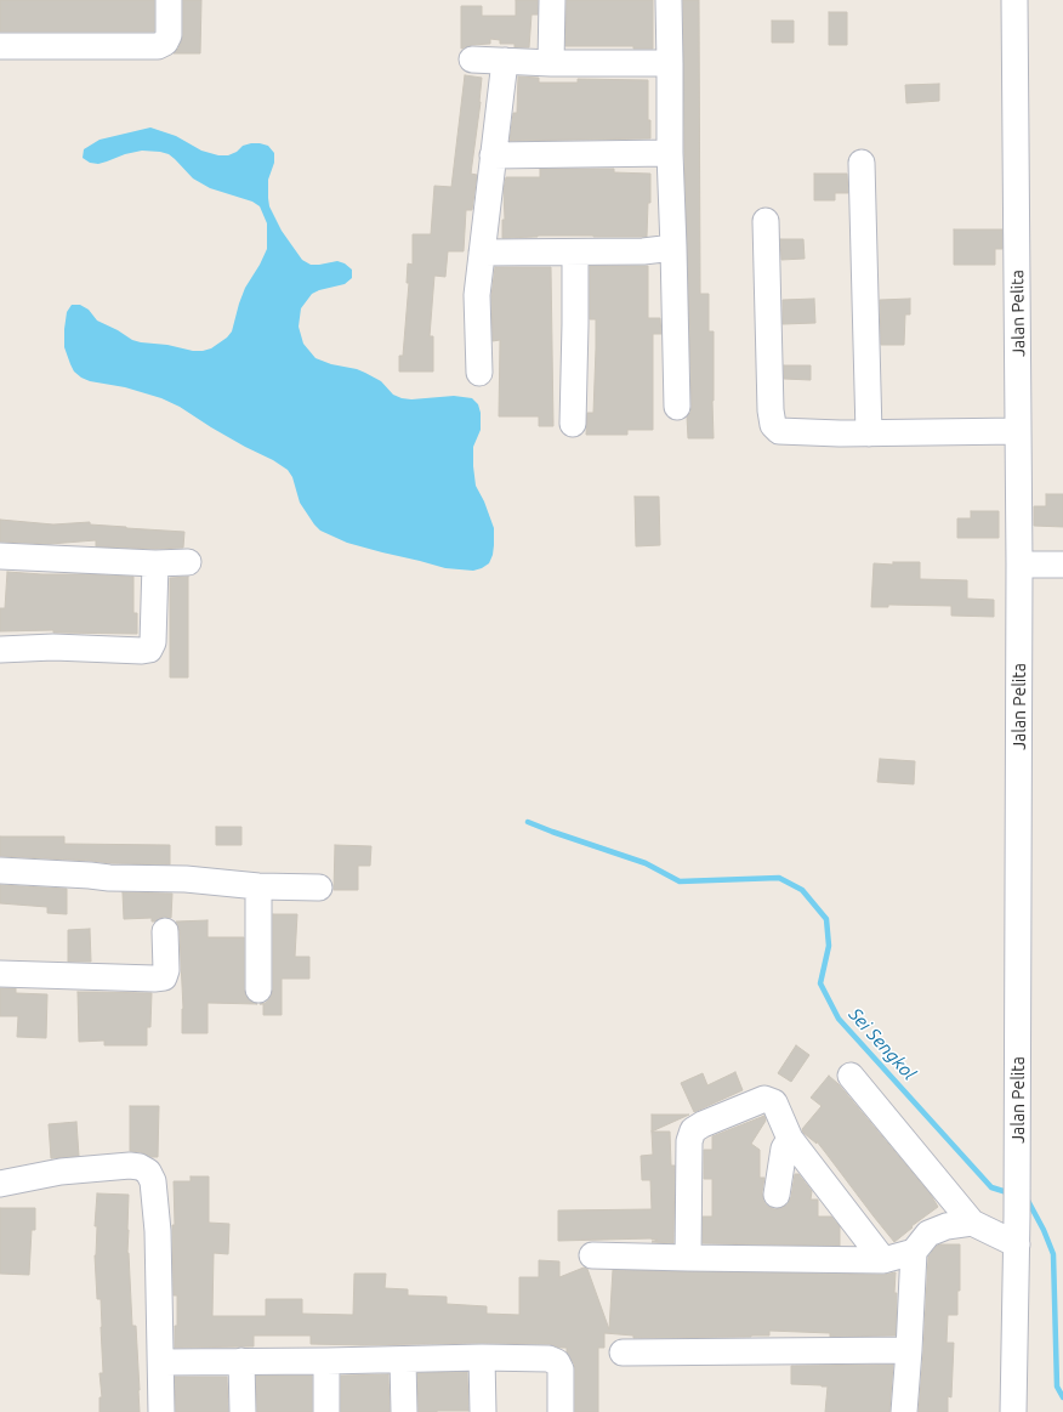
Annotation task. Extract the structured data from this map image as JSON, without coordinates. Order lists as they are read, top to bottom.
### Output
{
  "streets": {
    "street": ["Jalan Pelita"]
  },
  "water": ["Sei Sengkol"]
}
